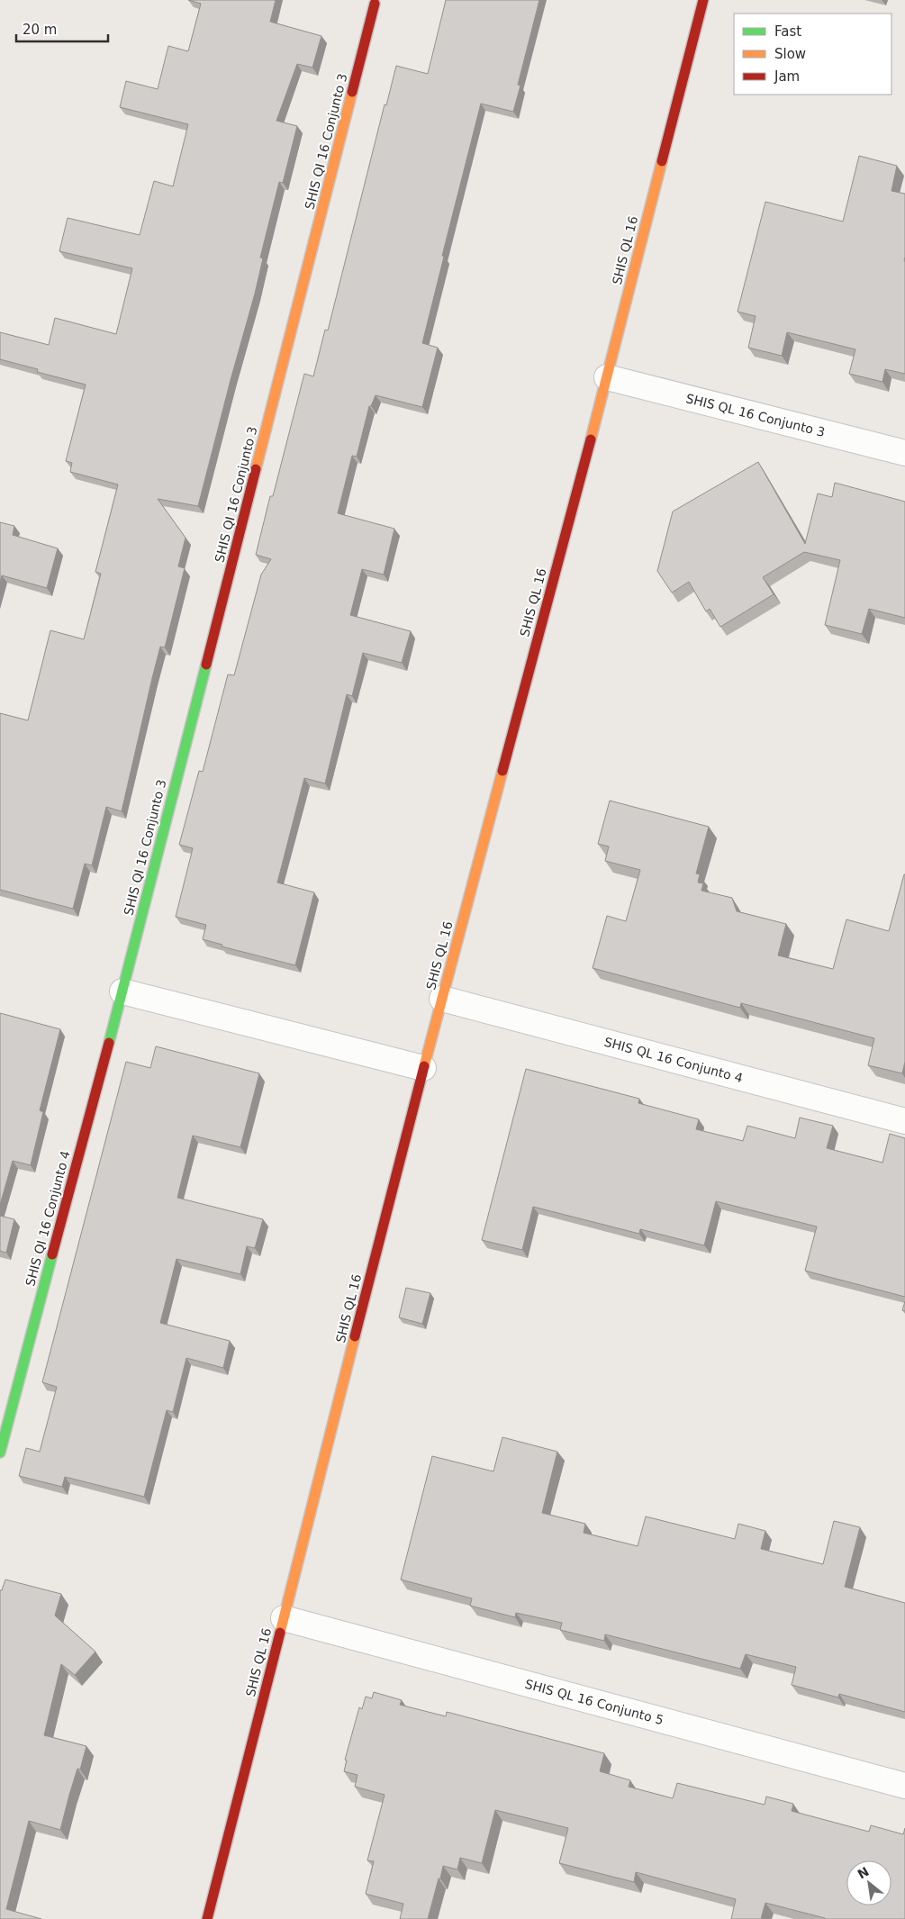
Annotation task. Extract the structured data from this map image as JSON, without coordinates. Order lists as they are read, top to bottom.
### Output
{
  "streets": {
    "street": [
      "SHIS QI 16 Conjunto 3",
      "SHIS QL 16",
      "SHIS QL 16 Conjunto 3",
      "SHIS QL 16 Conjunto 4",
      "SHIS QI 16 Conjunto 4",
      "SHIS QL 16 Conjunto 5"
    ]
  },
  "crossings": [
    ["SHIS QI 16 Conjunto 3", "SHIS QI 16 Conjunto 4"],
    ["SHIS QL 16", "SHIS QL 16 Conjunto 3"],
    ["SHIS QL 16", "SHIS QL 16 Conjunto 4"],
    ["SHIS QL 16", "SHIS QL 16 Conjunto 5"]
  ],
  "legend": ["Fast", "Slow", "Jam"],
  "scale_bar": "20 m",
  "north": "top left"
}
